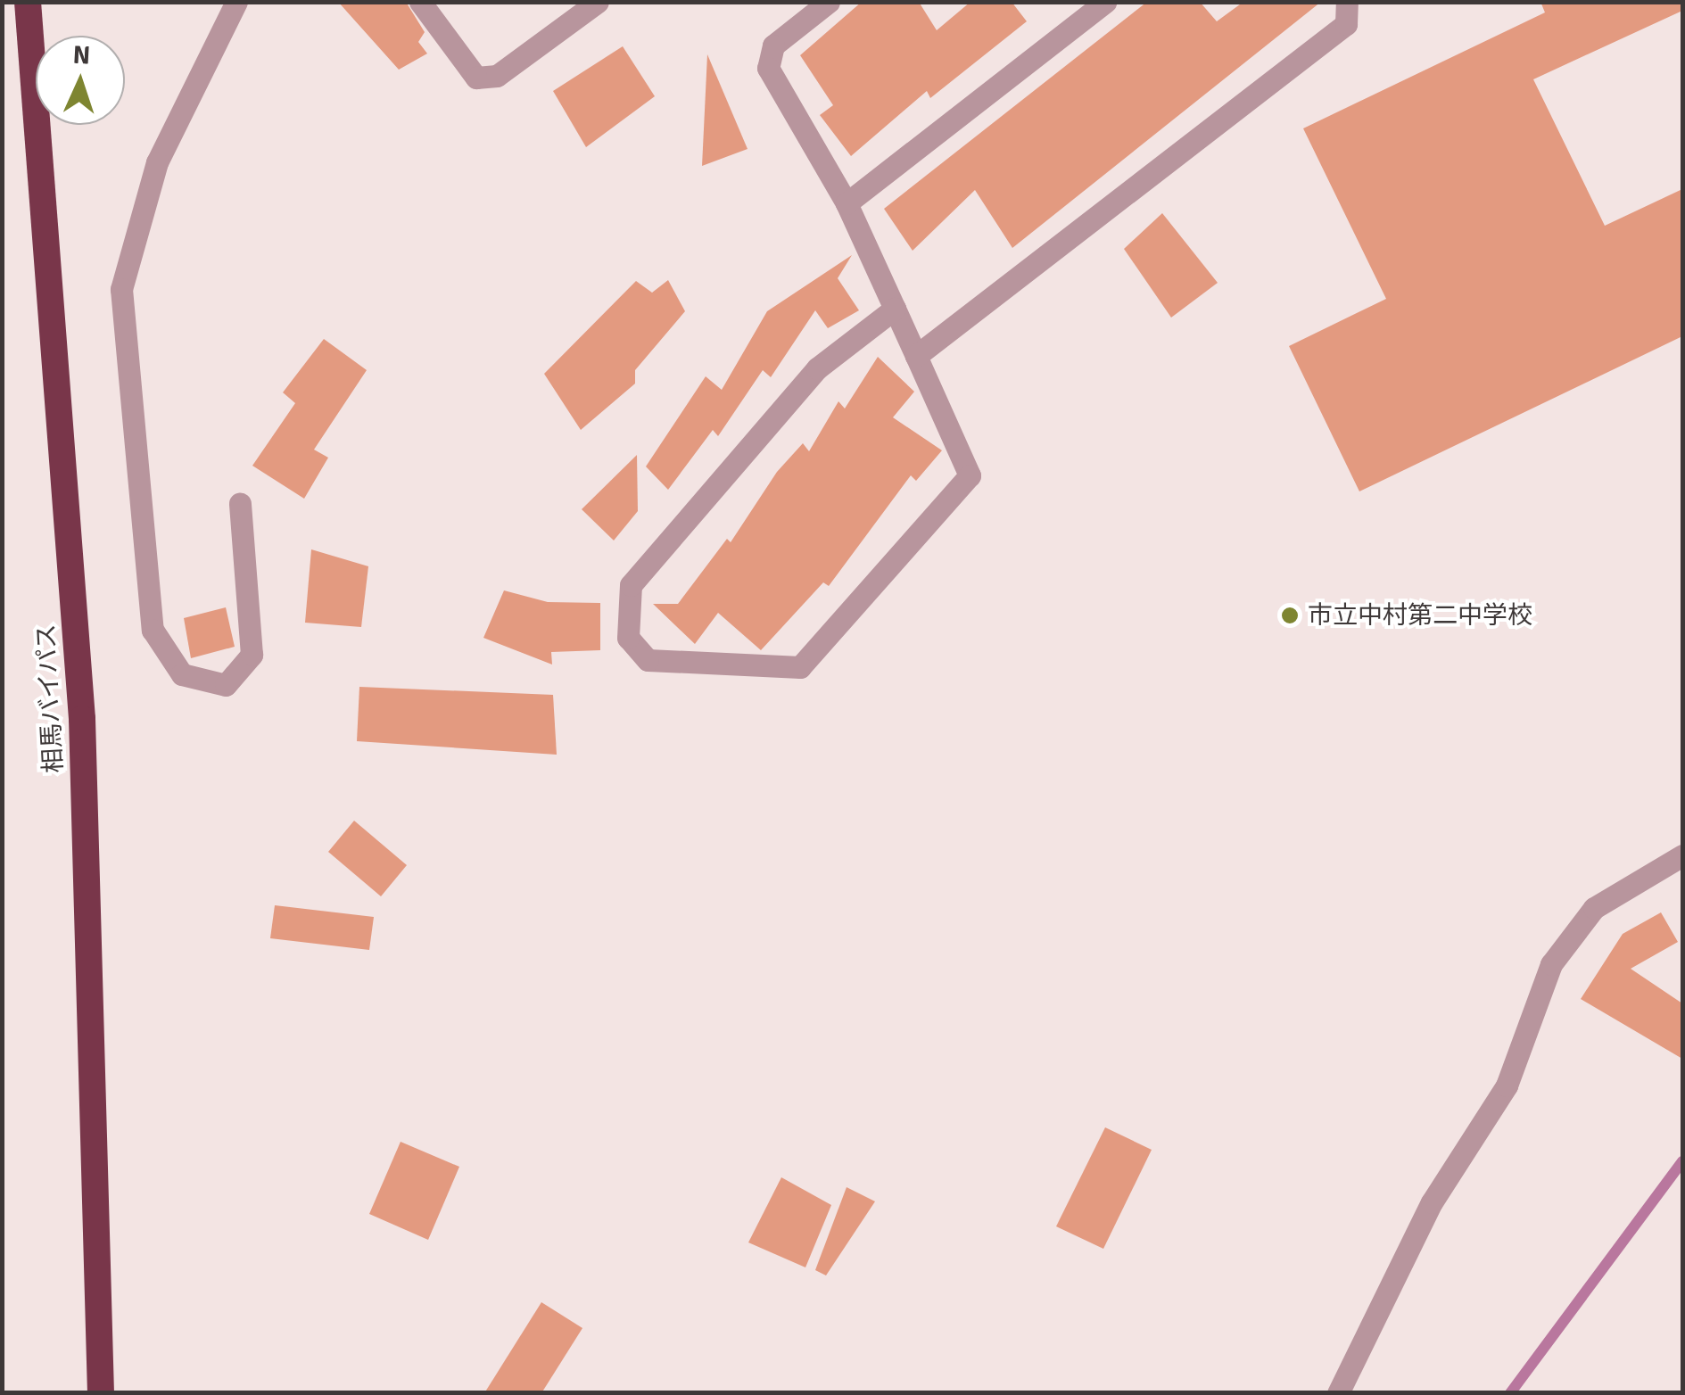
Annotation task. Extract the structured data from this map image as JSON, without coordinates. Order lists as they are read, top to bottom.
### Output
{
  "streets": {
    "highway": ["相馬バイパス"]
  },
  "places": ["市立中村第二中学校"],
  "north": "top"
}
